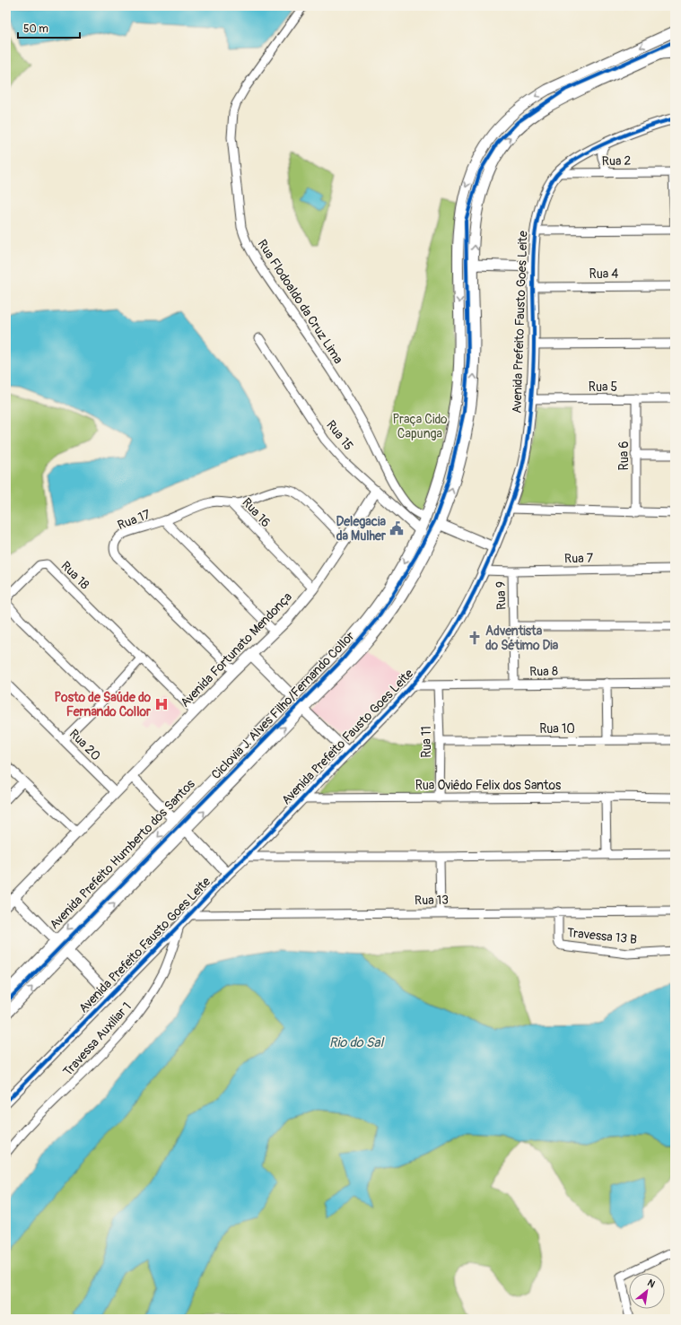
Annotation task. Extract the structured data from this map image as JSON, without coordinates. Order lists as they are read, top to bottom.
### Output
{
  "streets": {
    "street": [
      "Rua 2",
      "Rua 4",
      "Rua Flodoaldo da Cruz Lima",
      "Avenida Prefeito Fausto Goes Leite",
      "Rua 5",
      "Rua 15",
      "Rua 6",
      "Rua 16",
      "Rua 17",
      "Rua 7",
      "Rua 18",
      "Rua 9",
      "Avenida Fortunato Mendonça",
      "Rua 8",
      "Rua 10",
      "Rua 11",
      "Rua 20",
      "Rua Oviêdo Felix dos Santos",
      "Avenida Prefeito Humberto dos Santos",
      "Rua 13",
      "Travessa 13 B",
      "Travessa Auxiliar 1"
    ],
    "cycle path": ["Ciclovia J. Alves Filho/Fernando Collor"]
  },
  "crossings": [
    ["Rua 2", "Avenida Prefeito Fausto Goes Leite"],
    ["Rua 4", "Avenida Prefeito Fausto Goes Leite"],
    ["Rua Flodoaldo da Cruz Lima", "Avenida Prefeito Humberto dos Santos"],
    ["Avenida Prefeito Fausto Goes Leite", "Rua 5"],
    ["Avenida Prefeito Fausto Goes Leite", "Rua 7"],
    ["Avenida Prefeito Fausto Goes Leite", "Rua 8"],
    ["Avenida Prefeito Fausto Goes Leite", "Rua Oviêdo Felix dos Santos"],
    ["Avenida Prefeito Fausto Goes Leite", "Rua 13"],
    ["Avenida Prefeito Fausto Goes Leite", "Travessa Auxiliar 1"],
    ["Rua 5", "Rua 6"],
    ["Rua 15", "Avenida Fortunato Mendonça"],
    ["Rua 15", "Avenida Prefeito Humberto dos Santos"],
    ["Rua 16", "Rua 17"],
    ["Rua 16", "Avenida Fortunato Mendonça"],
    ["Rua 17", "Avenida Fortunato Mendonça"],
    ["Rua 7", "Rua 9"],
    ["Rua 18", "Avenida Fortunato Mendonça"],
    ["Rua 9", "Rua 8"],
    ["Avenida Fortunato Mendonça", "Rua 20"],
    ["Rua 8", "Rua 11"],
    ["Rua 10", "Rua 11"],
    ["Rua 11", "Rua Oviêdo Felix dos Santos"],
    ["Rua 13", "Travessa 13 B"]
  ],
  "water": ["Rio do Sal"],
  "parks": ["Praça Cido Capunga"],
  "places": {
    "public building": ["Delegacia da Mulher"],
    "church": ["Adventista do Sétimo Dia"],
    "hospital": ["Posto de Saúde do Fernando Collor"]
  },
  "scale_bar": "50 m",
  "north": "top right"
}
